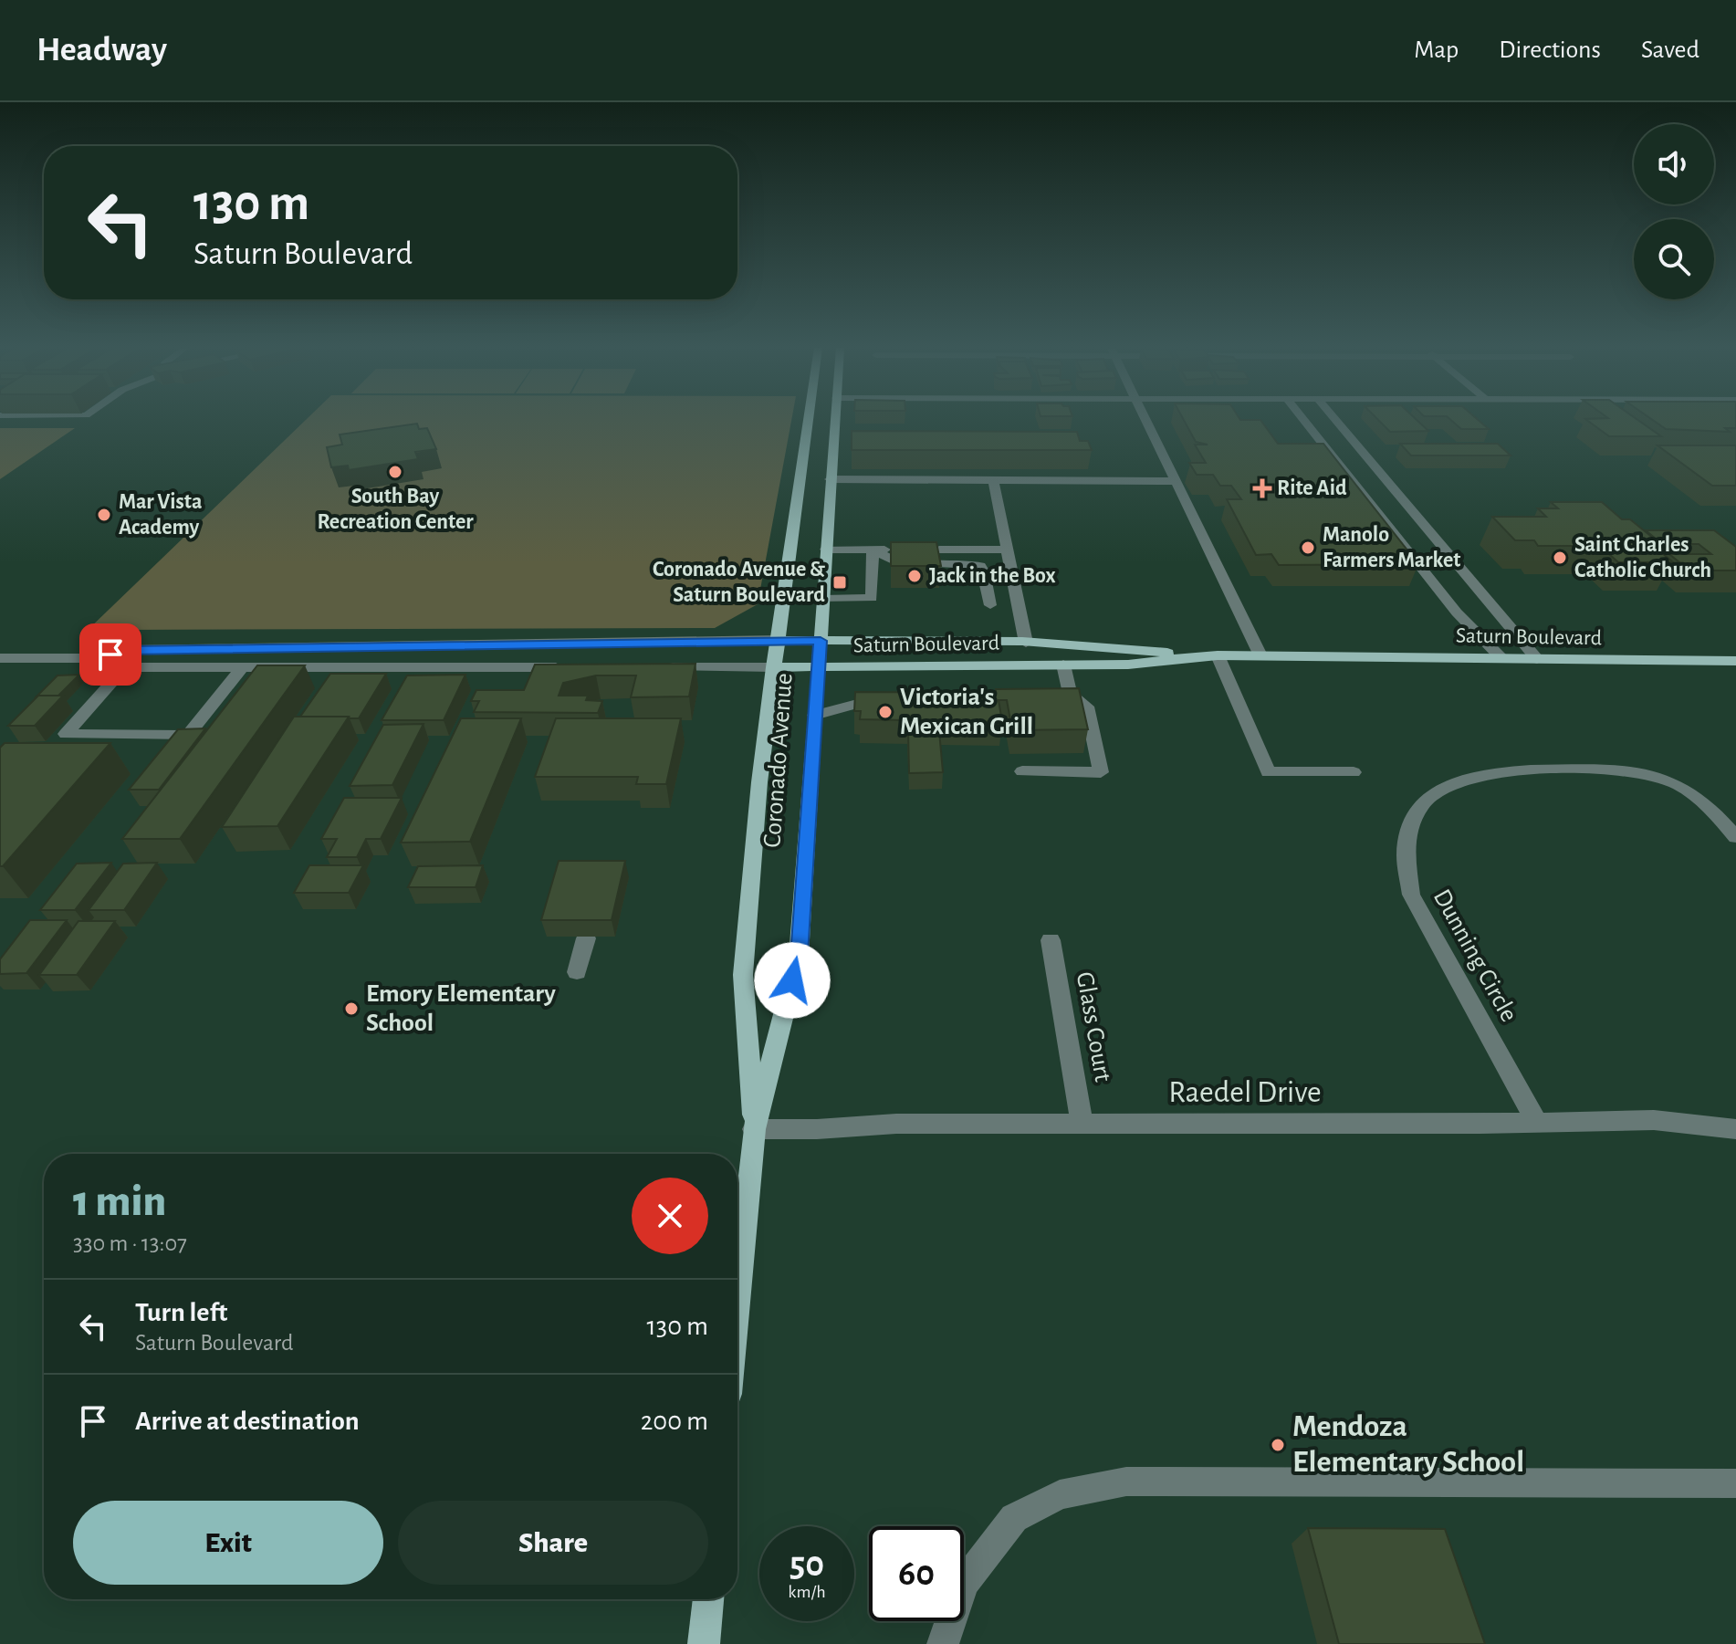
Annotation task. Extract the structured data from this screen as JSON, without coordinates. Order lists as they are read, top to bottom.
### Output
{
  "streets": {
    "main road": ["Saturn Boulevard", "Coronado Avenue"],
    "street": ["Dunning Circle", "Glass Court", "Raedel Drive"]
  },
  "crossings": [
    ["Saturn Boulevard", "Coronado Avenue"],
    ["Coronado Avenue", "Raedel Drive"],
    ["Dunning Circle", "Raedel Drive"],
    ["Glass Court", "Raedel Drive"]
  ],
  "places": {
    "other": [
      "South Bay Recreation Center",
      "Mar Vista Academy",
      "Manolo Farmers Market",
      "Saint Charles Catholic Church",
      "Jack in the Box",
      "Victoria's Mexican Grill",
      "Emory Elementary School",
      "Mendoza Elementary School"
    ],
    "health": ["Rite Aid"],
    "transit": ["Coronado Avenue & Saturn Boulevard"]
  },
  "page": {
    "header": "Headway",
    "nav": ["Map", "Directions", "Saved"],
    "turn": ["130 m", "Saturn Boulevard"],
    "heading": ["1 min", "330 m · 13:07"],
    "list": [
      {
        "name": "Turn left",
        "note": "Saturn Boulevard",
        "value": "130 m"
      },
      {
        "name": "Arrive at destination",
        "value": "200 m"
      }
    ],
    "buttons": ["Exit", "Share"],
    "speed": "50 km/h",
    "limit": "60"
  }
}
